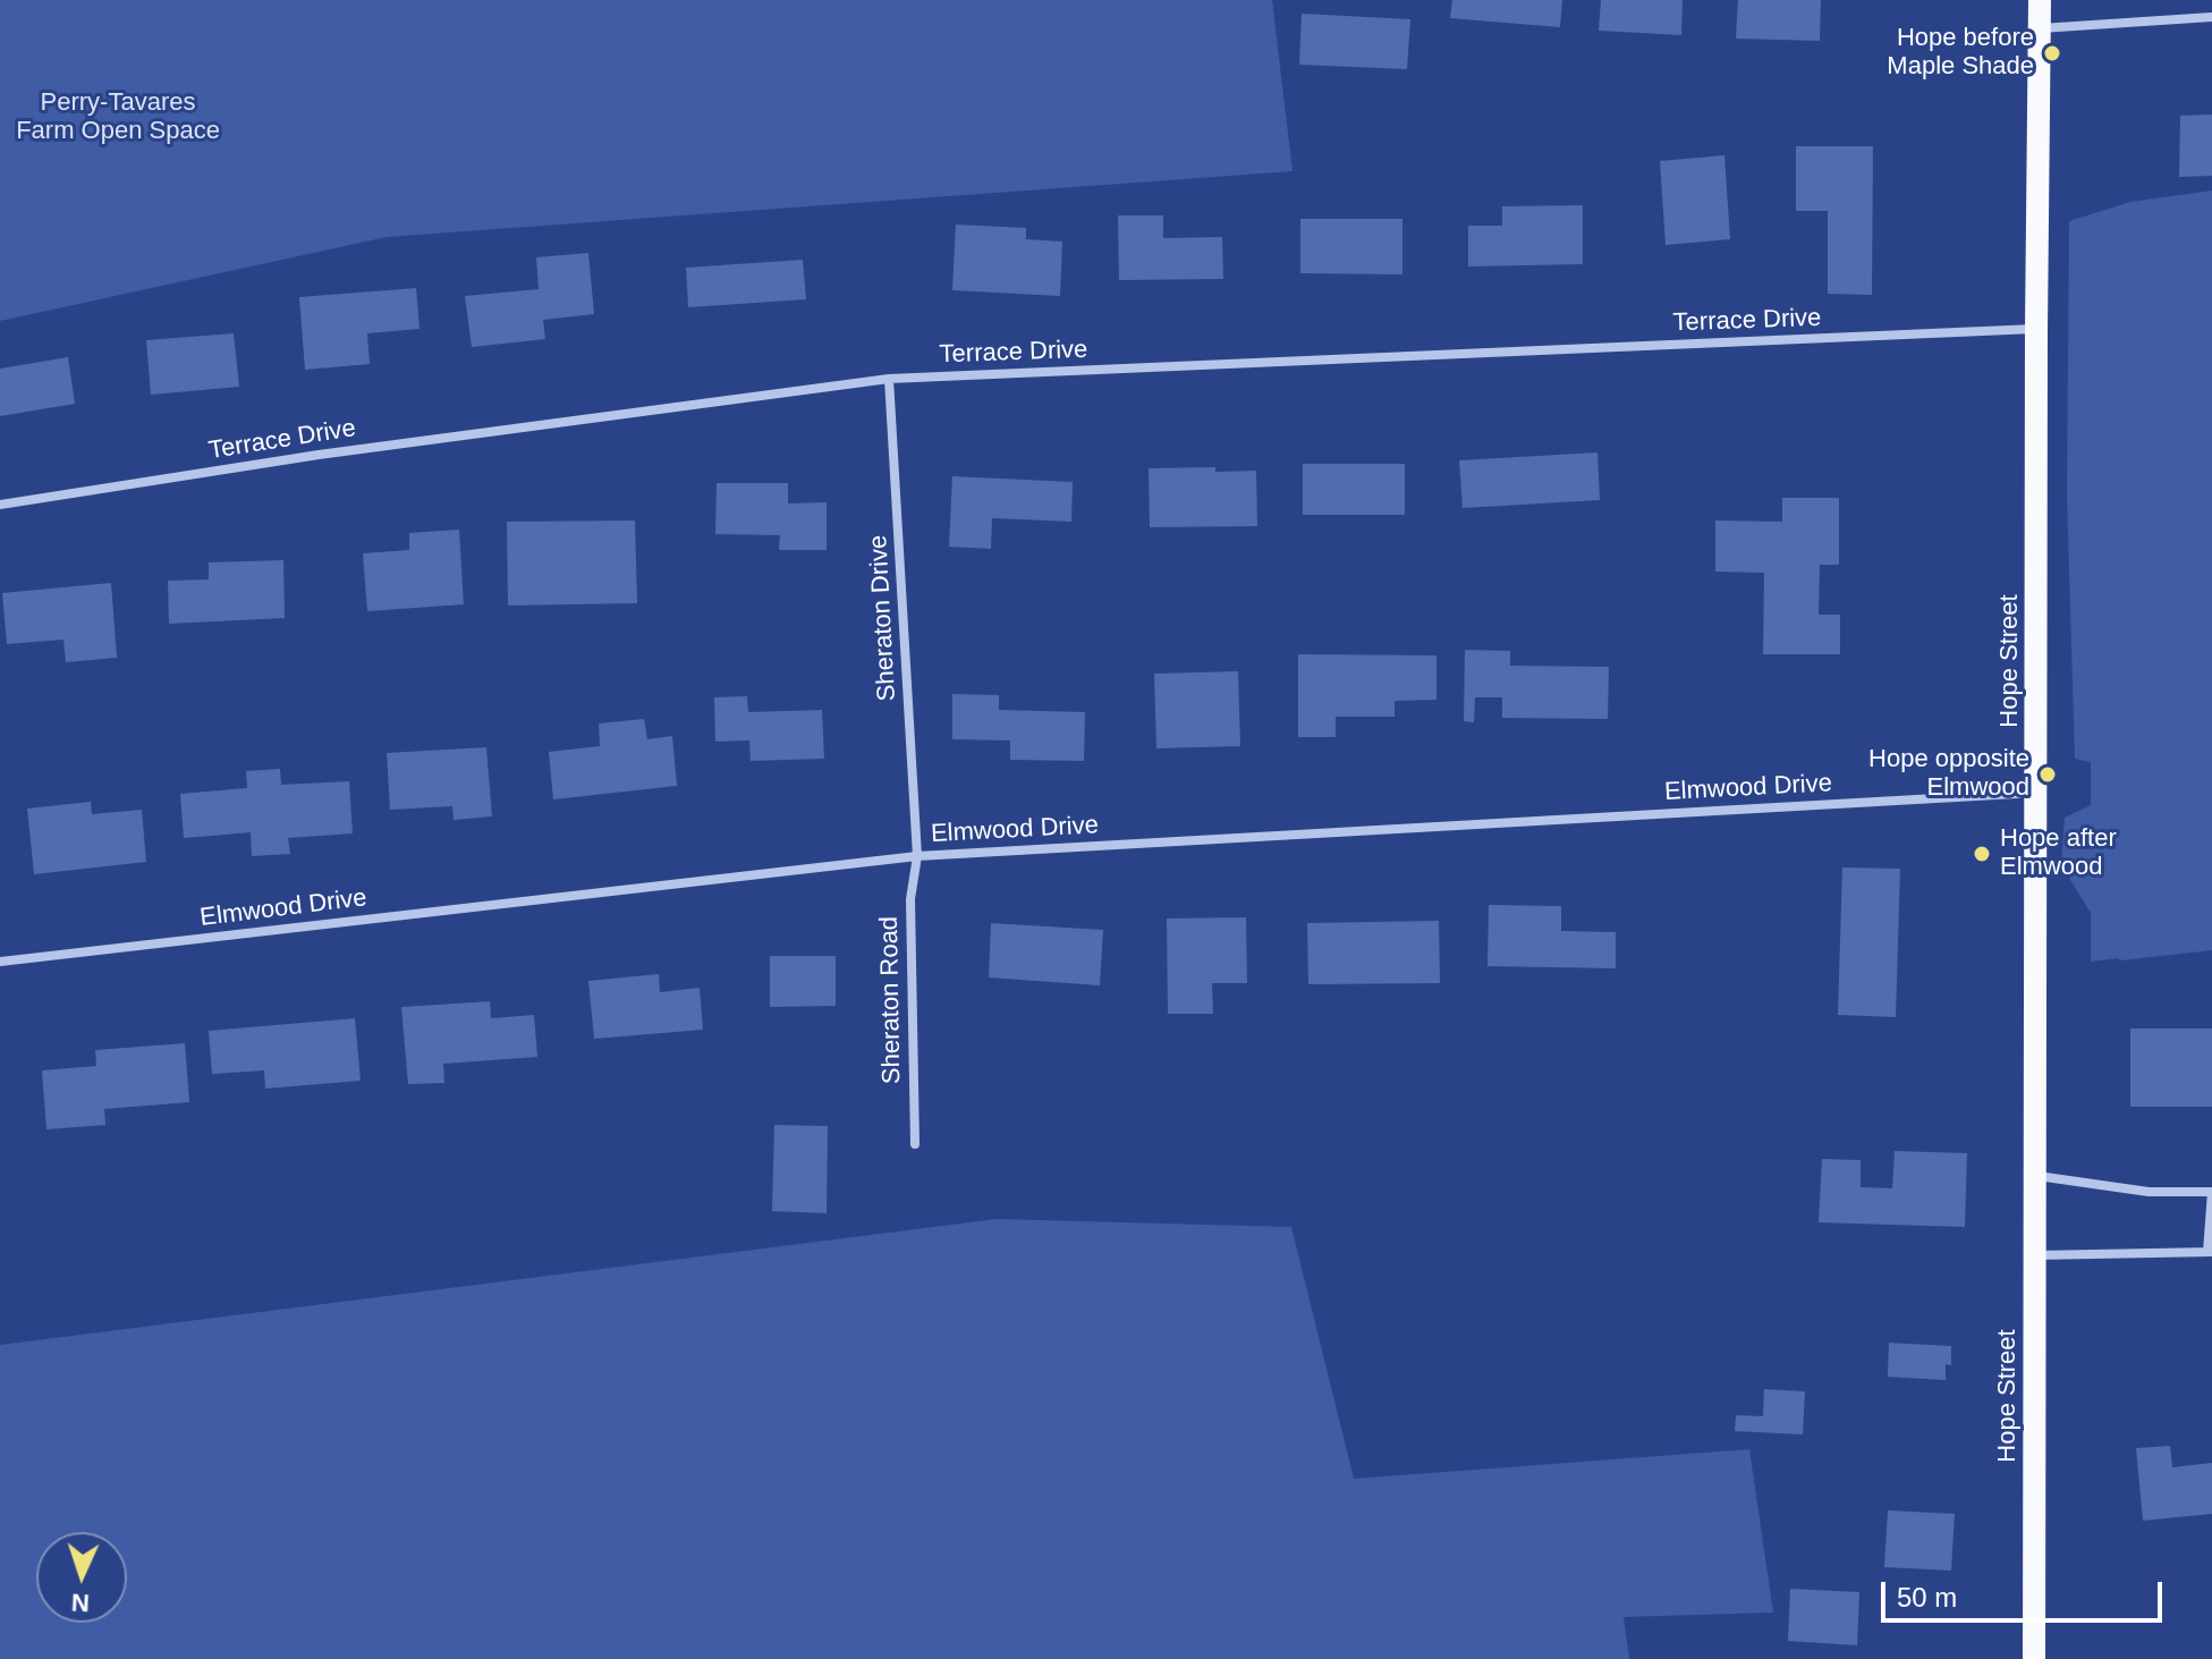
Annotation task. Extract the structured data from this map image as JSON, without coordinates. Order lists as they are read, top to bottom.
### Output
{
  "streets": {
    "main road": ["Hope Street"],
    "street": [
      "Terrace Drive",
      "Sheraton Drive",
      "Elmwood Drive",
      "Sheraton Road"
    ]
  },
  "crossings": [
    ["Terrace Drive", "Sheraton Drive"],
    ["Terrace Drive", "Hope Street"],
    ["Sheraton Drive", "Elmwood Drive"],
    ["Sheraton Drive", "Sheraton Road"],
    ["Hope Street", "Elmwood Drive"],
    ["Elmwood Drive", "Sheraton Road"]
  ],
  "parks": ["Perry-Tavares Farm Open Space"],
  "places": ["Hope before Maple Shade", "Hope opposite Elmwood", "Hope after Elmwood"],
  "scale_bar": "50 m",
  "north": "bottom"
}
